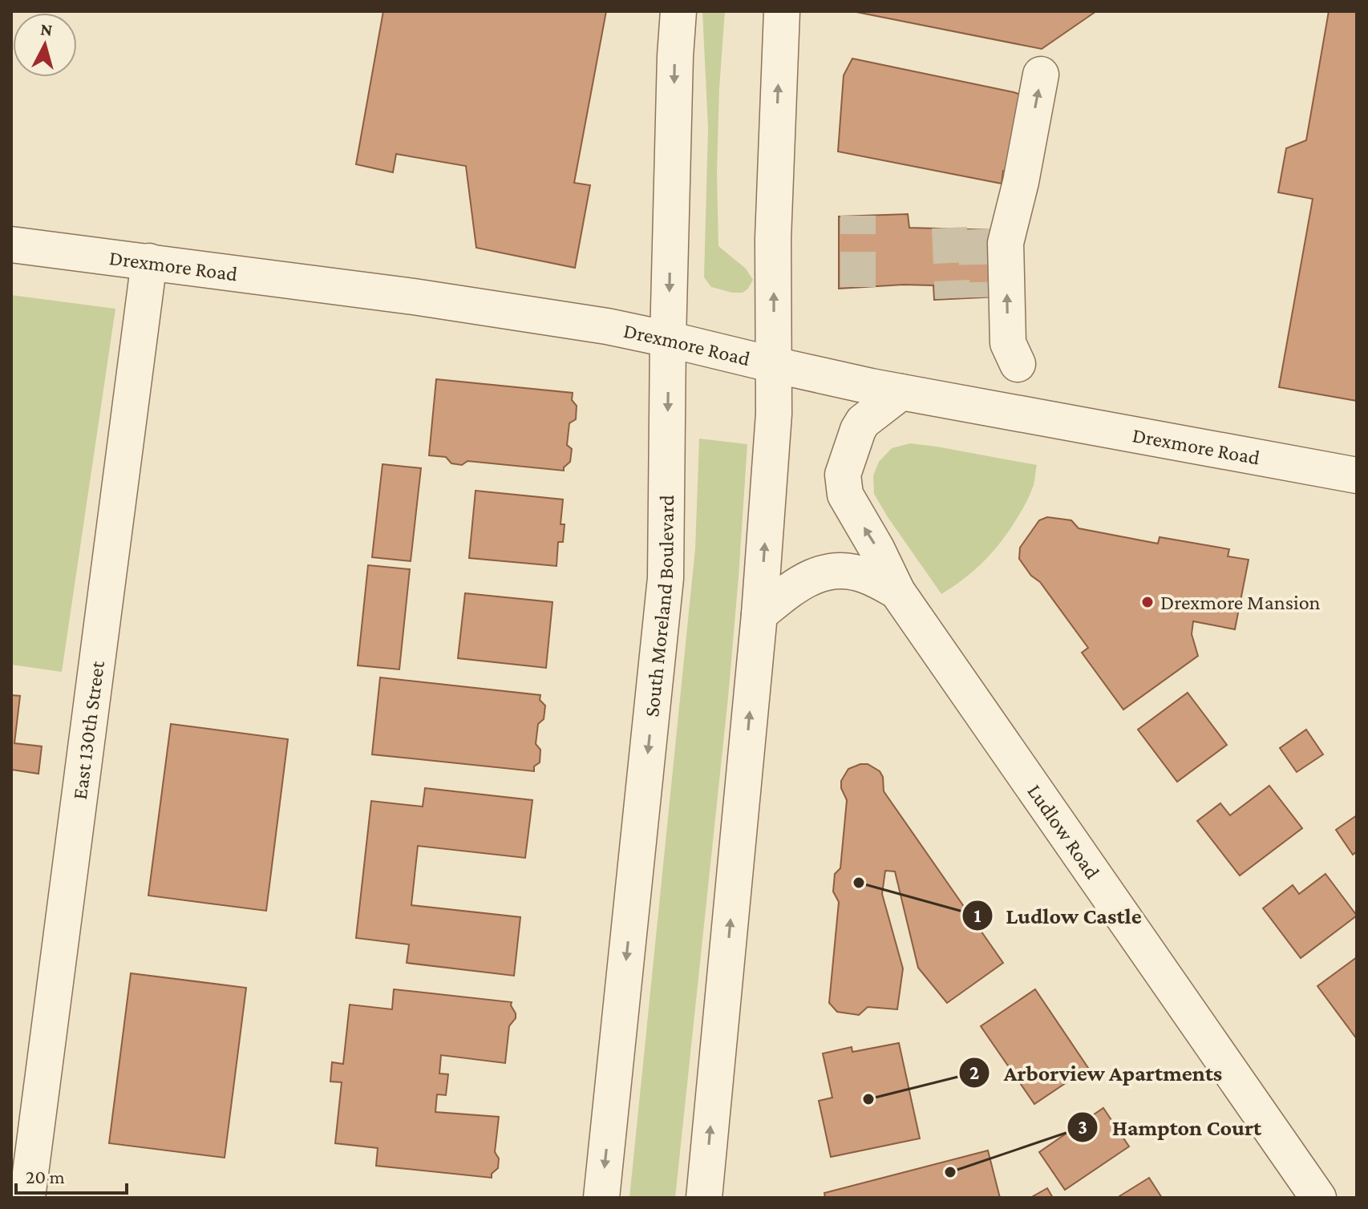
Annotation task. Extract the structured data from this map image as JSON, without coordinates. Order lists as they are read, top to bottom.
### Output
{
  "streets": {
    "street": [
      "Drexmore Road",
      "South Moreland Boulevard",
      "East 130th Street",
      "Ludlow Road"
    ]
  },
  "crossings": [
    ["Drexmore Road", "South Moreland Boulevard"],
    ["Drexmore Road", "East 130th Street"],
    ["Drexmore Road", "Ludlow Road"]
  ],
  "places": [
    "Drexmore Mansion",
    "Ludlow Castle",
    "Arborview Apartments",
    "Hampton Court"
  ],
  "scale_bar": "20 m",
  "north": "top"
}
